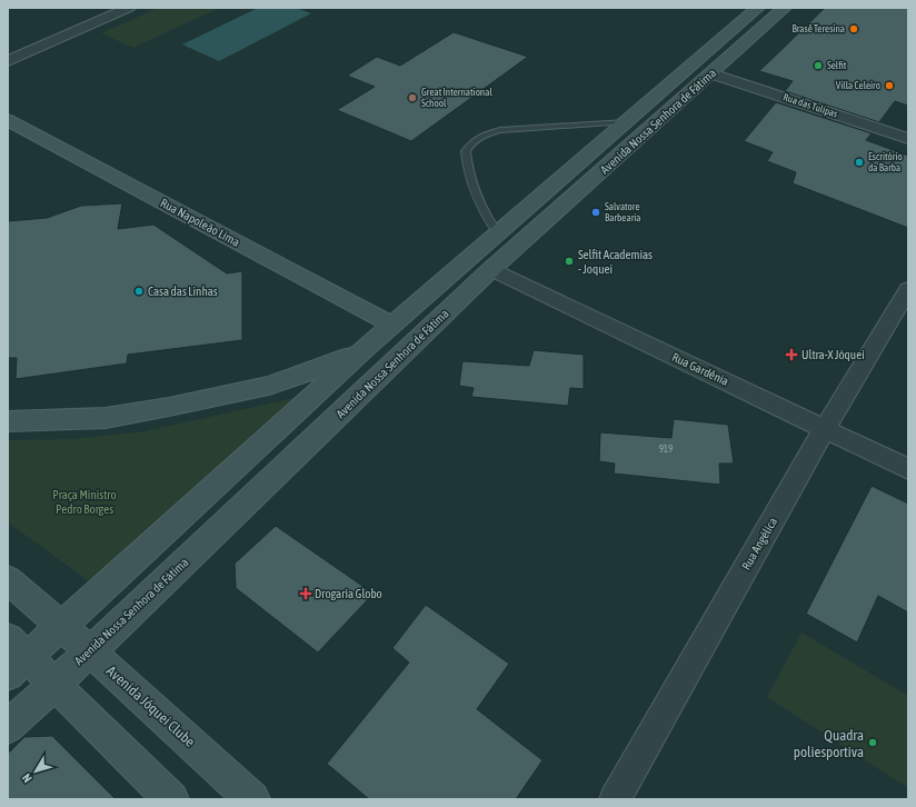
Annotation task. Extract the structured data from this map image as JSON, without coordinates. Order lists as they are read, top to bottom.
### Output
{
  "streets": {
    "main road": ["Avenida Nossa Senhora de Fátima", "Rua Napoleão Lima", "Avenida Jóquei Clube"],
    "street": ["Rua das Tulipas", "Rua Gardênia", "Rua Angélica"]
  },
  "crossings": [
    ["Rua das Tulipas", "Avenida Nossa Senhora de Fátima"],
    ["Avenida Nossa Senhora de Fátima", "Rua Napoleão Lima"],
    ["Avenida Nossa Senhora de Fátima", "Rua Gardênia"],
    ["Avenida Nossa Senhora de Fátima", "Avenida Jóquei Clube"],
    ["Rua Gardênia", "Rua Angélica"]
  ],
  "parks": ["Praça Ministro Pedro Borges"],
  "places": {
    "other": [
      "Brasê Teresina",
      "Selfit",
      "Villa Celeiro",
      "Great International School",
      "Escritório da Barba",
      "Salvatore Barbearia",
      "Selfit Academias - Joquei",
      "Casa das Linhas",
      "Quadra poliesportiva"
    ],
    "health": ["Ultra-X Jóquei", "Drogaria Globo"]
  },
  "house_numbers": ["919"],
  "north": "bottom left"
}
